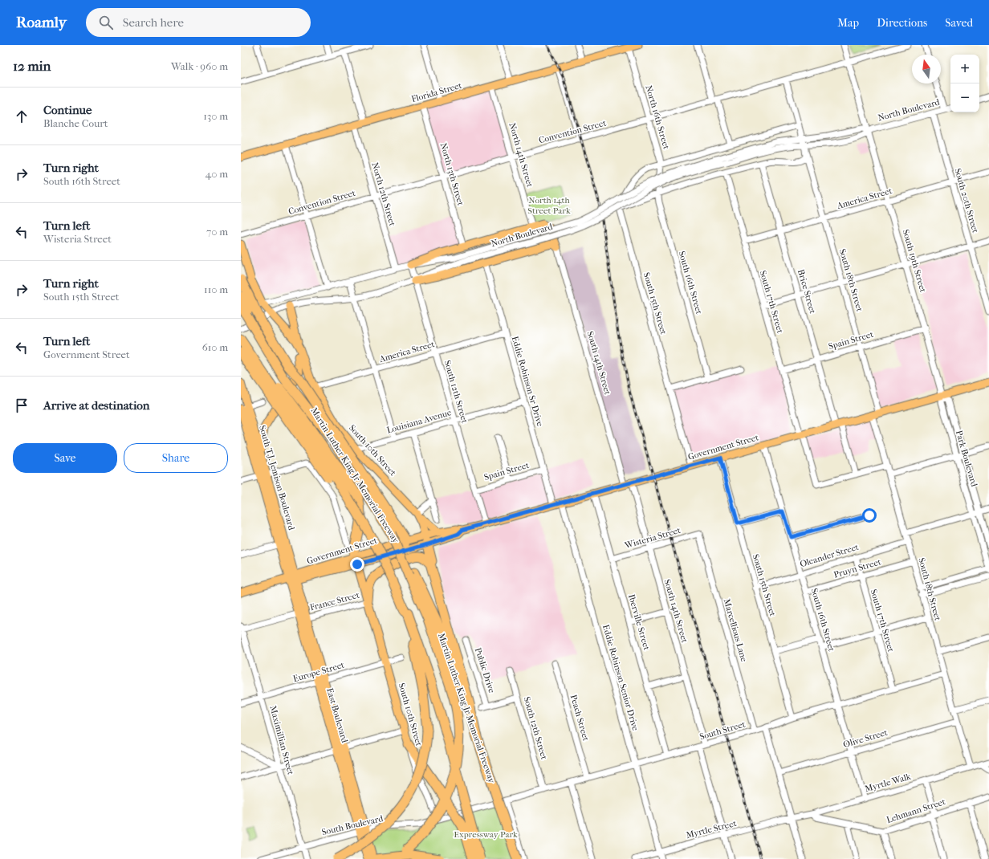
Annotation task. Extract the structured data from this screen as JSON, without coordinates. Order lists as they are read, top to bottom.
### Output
{
  "streets": {
    "highway": ["Martin Luther King Jr Memorial Freeway"],
    "main road": [
      "Florida Street",
      "Government Street",
      "South 10th Street",
      "South T.J. Jemison Boulevard",
      "East Boulevard"
    ],
    "street": [
      "North Boulevard",
      "North 16th Street",
      "Convention Street",
      "North 14th Street",
      "North 13th Street",
      "North 12th Street",
      "America Street",
      "South 20th Street",
      "South 19th Street",
      "South 18th Street",
      "South 16th Street",
      "Brice Street",
      "South 17th Street",
      "South 15th Street",
      "Spain Street",
      "South 14th Street",
      "Eddie Robinson Sr Drive",
      "South 12th Street",
      "Louisiana Avenue",
      "Park Boulevard",
      "Wisteria Street",
      "Oleander Street",
      "Pruyn Street",
      "France Street",
      "Iberville Street",
      "Marcellious Lane",
      "Public Drive",
      "Europe Street",
      "Eddie Robinson Senior Drive",
      "Peach Street",
      "South Street",
      "Olive Street",
      "Maximillian Street",
      "Myrtle Walk",
      "Lehmann Street",
      "South Boulevard",
      "Myrtle Street"
    ]
  },
  "crossings": [
    ["Florida Street", "North 16th Street"],
    ["Florida Street", "North 14th Street"],
    ["Florida Street", "North 13th Street"],
    ["Florida Street", "North 12th Street"],
    ["North Boulevard", "North 12th Street"],
    ["North Boulevard", "South 20th Street"],
    ["North Boulevard", "South 19th Street"],
    ["North Boulevard", "South 12th Street"],
    ["North Boulevard", "South 10th Street"],
    ["North 16th Street", "Convention Street"],
    ["North 16th Street", "South 16th Street"],
    ["Convention Street", "North 14th Street"],
    ["Convention Street", "North 13th Street"],
    ["Convention Street", "North 12th Street"],
    ["Convention Street", "South 19th Street"],
    ["America Street", "South 20th Street"],
    ["America Street", "South 19th Street"],
    ["America Street", "South 18th Street"],
    ["America Street", "Brice Street"],
    ["America Street", "South 17th Street"],
    ["America Street", "Eddie Robinson Sr Drive"],
    ["America Street", "South 12th Street"],
    ["America Street", "South 10th Street"],
    ["South 19th Street", "Spain Street"],
    ["South 19th Street", "Government Street"],
    ["South 19th Street", "Park Boulevard"],
    ["South 18th Street", "Spain Street"],
    ["South 18th Street", "Government Street"],
    ["South 18th Street", "Oleander Street"],
    ["South 18th Street", "Pruyn Street"],
    ["South 18th Street", "South Street"],
    ["South 18th Street", "Olive Street"],
    ["South 18th Street", "Myrtle Walk"],
    ["South 16th Street", "Government Street"],
    ["South 16th Street", "Oleander Street"],
    ["South 16th Street", "Pruyn Street"],
    ["South 16th Street", "South Street"],
    ["South 16th Street", "Olive Street"],
    ["South 16th Street", "Myrtle Walk"],
    ["Brice Street", "South 17th Street"],
    ["Brice Street", "Spain Street"],
    ["Brice Street", "Government Street"],
    ["South 17th Street", "Spain Street"],
    ["South 17th Street", "Government Street"],
    ["South 17th Street", "Oleander Street"],
    ["South 17th Street", "Pruyn Street"],
    ["South 17th Street", "South Street"],
    ["South 15th Street", "Government Street"],
    ["South 15th Street", "Oleander Street"],
    ["South 15th Street", "South Street"],
    ["Spain Street", "Eddie Robinson Sr Drive"],
    ["Spain Street", "South 12th Street"],
    ["South 14th Street", "Government Street"],
    ["South 14th Street", "Wisteria Street"],
    ["South 14th Street", "South Street"],
    ["South 14th Street", "Myrtle Street"],
    ["Eddie Robinson Sr Drive", "Louisiana Avenue"],
    ["Eddie Robinson Sr Drive", "Government Street"],
    ["South 12th Street", "Louisiana Avenue"],
    ["South 12th Street", "Government Street"],
    ["South 12th Street", "Public Drive"],
    ["South 12th Street", "South Street"],
    ["Louisiana Avenue", "South 10th Street"],
    ["Government Street", "South 10th Street"],
    ["Government Street", "Park Boulevard"],
    ["Government Street", "South T.J. Jemison Boulevard"],
    ["Government Street", "Iberville Street"],
    ["Government Street", "Eddie Robinson Senior Drive"],
    ["Government Street", "East Boulevard"],
    ["South 10th Street", "France Street"],
    ["South 10th Street", "Europe Street"],
    ["South 10th Street", "South Boulevard"],
    ["South T.J. Jemison Boulevard", "East Boulevard"],
    ["Wisteria Street", "Iberville Street"],
    ["Wisteria Street", "Marcellious Lane"],
    ["France Street", "East Boulevard"],
    ["France Street", "Maximillian Street"],
    ["Iberville Street", "South Street"],
    ["Marcellious Lane", "South Street"],
    ["Europe Street", "East Boulevard"],
    ["Europe Street", "Maximillian Street"],
    ["Eddie Robinson Senior Drive", "South Street"],
    ["Eddie Robinson Senior Drive", "Myrtle Street"],
    ["East Boulevard", "South Boulevard"],
    ["Peach Street", "South Street"],
    ["South Street", "South Boulevard"],
    ["Maximillian Street", "South Boulevard"],
    ["Myrtle Walk", "Lehmann Street"],
    ["Myrtle Walk", "Myrtle Street"]
  ],
  "parks": ["North 14th Street Park", "Expressway Park"],
  "north": "top",
  "page": {
    "header": "Roamly",
    "search": "Search here",
    "nav": ["Map", "Directions", "Saved"],
    "heading": ["12 min", "Walk · 960 m"],
    "map_buttons": ["+", "−"],
    "list": [
      ["Continue", "Blanche Court", "130 m"],
      ["Turn right", "South 16th Street", "40 m"],
      ["Turn left", "Wisteria Street", "70 m"],
      ["Turn right", "South 15th Street", "110 m"],
      ["Turn left", "Government Street", "610 m"],
      "Arrive at destination"
    ],
    "buttons": ["Save", "Share"]
  }
}
